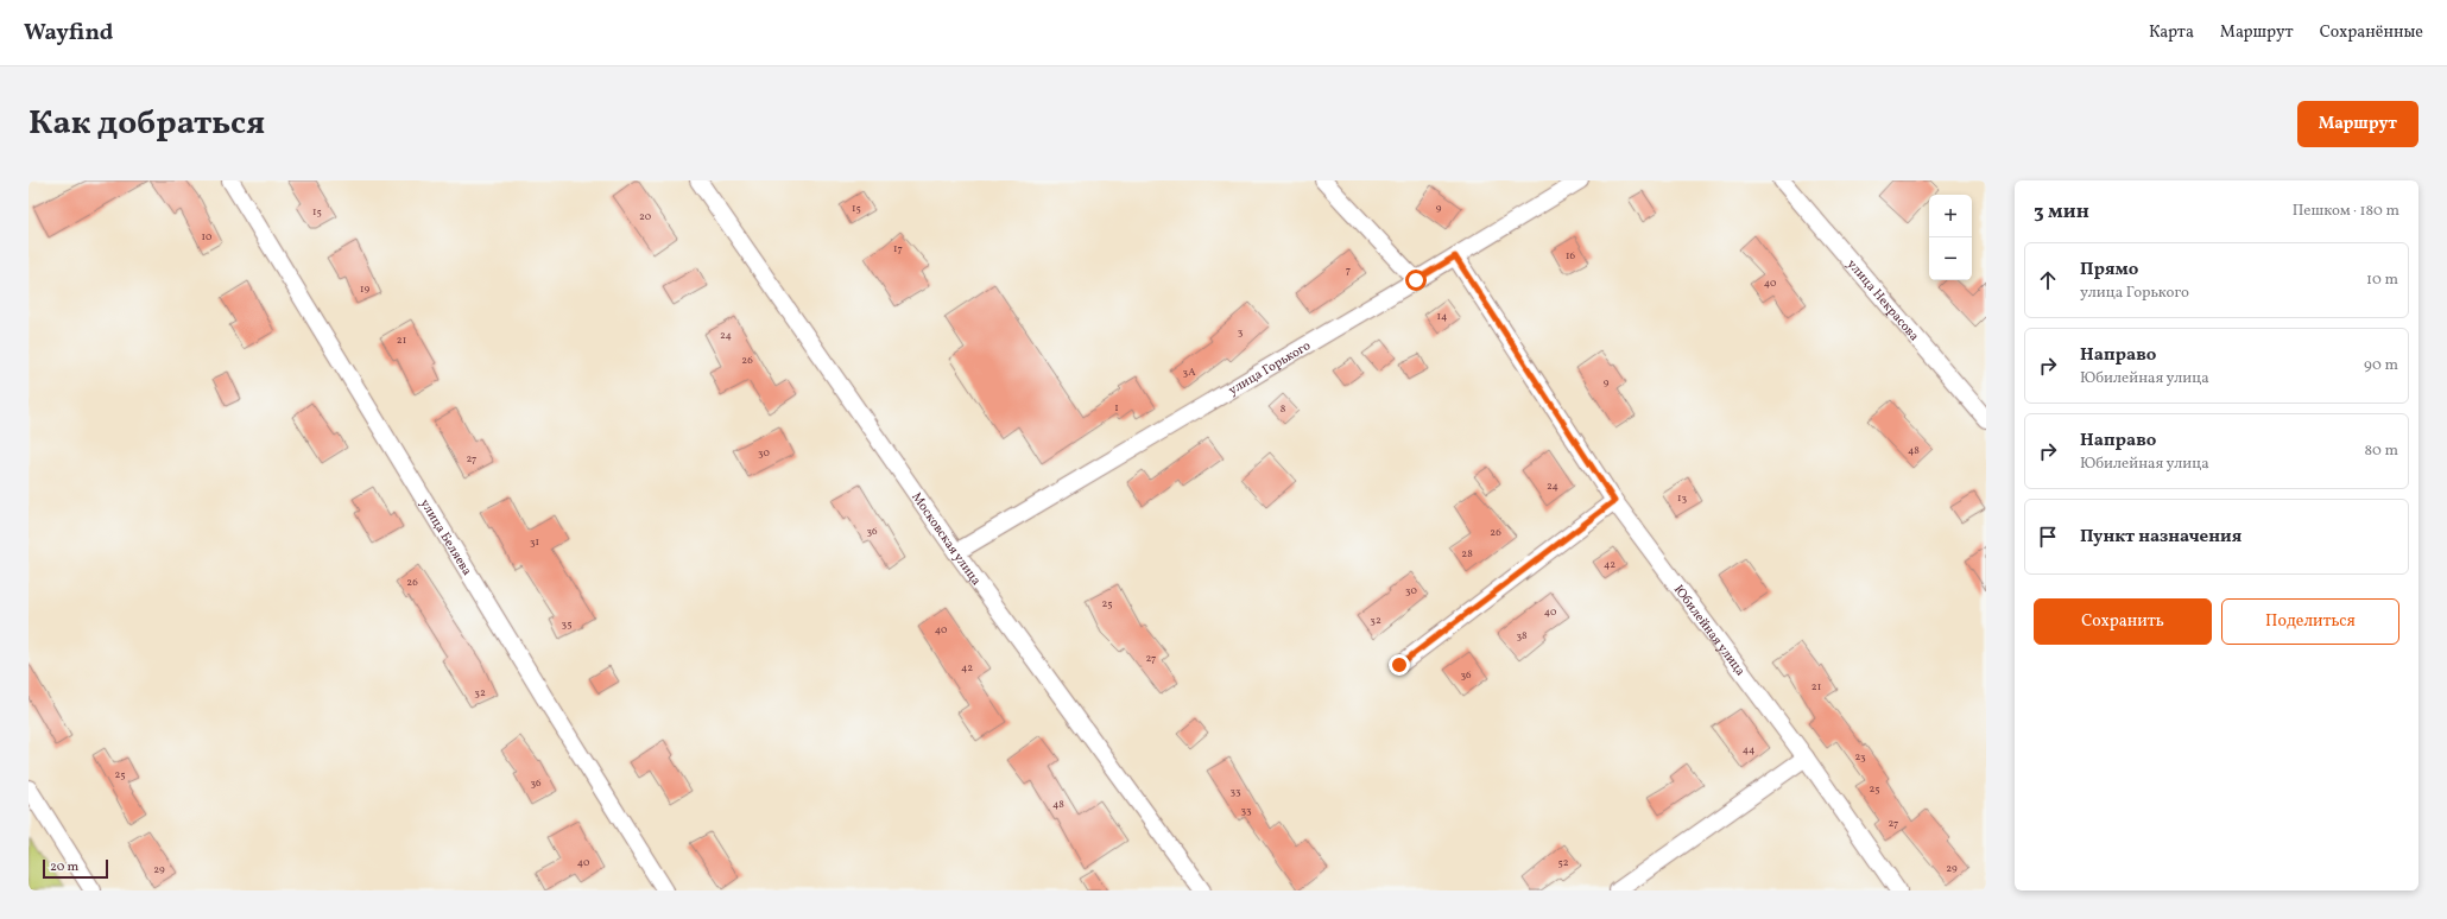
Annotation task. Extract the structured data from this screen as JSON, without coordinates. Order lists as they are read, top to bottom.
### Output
{
  "streets": {
    "street": [
      "улица Некрасова",
      "улица Горького",
      "улица Беляева",
      "Московская улица",
      "Юбилейная улица"
    ]
  },
  "crossings": [
    ["улица Горького", "Московская улица"],
    ["улица Горького", "Юбилейная улица"]
  ],
  "house_numbers": [
    "15",
    "9",
    "15",
    "20",
    "10",
    "17",
    "16",
    "7",
    "40",
    "19",
    "14",
    "3",
    "24",
    "21",
    "26",
    "3А",
    "9",
    "1",
    "8",
    "48",
    "30",
    "27",
    "24",
    "13",
    "36",
    "26",
    "31",
    "28",
    "42",
    "26",
    "30",
    "25",
    "40",
    "32",
    "35",
    "40",
    "38",
    "27",
    "42",
    "36",
    "21",
    "32",
    "44",
    "23",
    "25",
    "36",
    "25",
    "33",
    "48",
    "33",
    "27",
    "40",
    "52",
    "29",
    "29"
  ],
  "scale_bar": "20 m",
  "page": {
    "header": "Wayfind",
    "nav": ["Карта", "Маршрут", "Сохранённые"],
    "title": "Как добраться",
    "buttons": [
      "Маршрут",
      ["Сохранить", "Поделиться"]
    ],
    "heading": ["3 мин", "Пешком · 180 m"],
    "map_buttons": ["+", "−"],
    "list": [
      ["Прямо", "улица Горького", "10 m"],
      ["Направо", "Юбилейная улица", "90 m"],
      ["Направо", "Юбилейная улица", "80 m"],
      "Пункт назначения"
    ],
    "scale": "20 m"
  }
}
